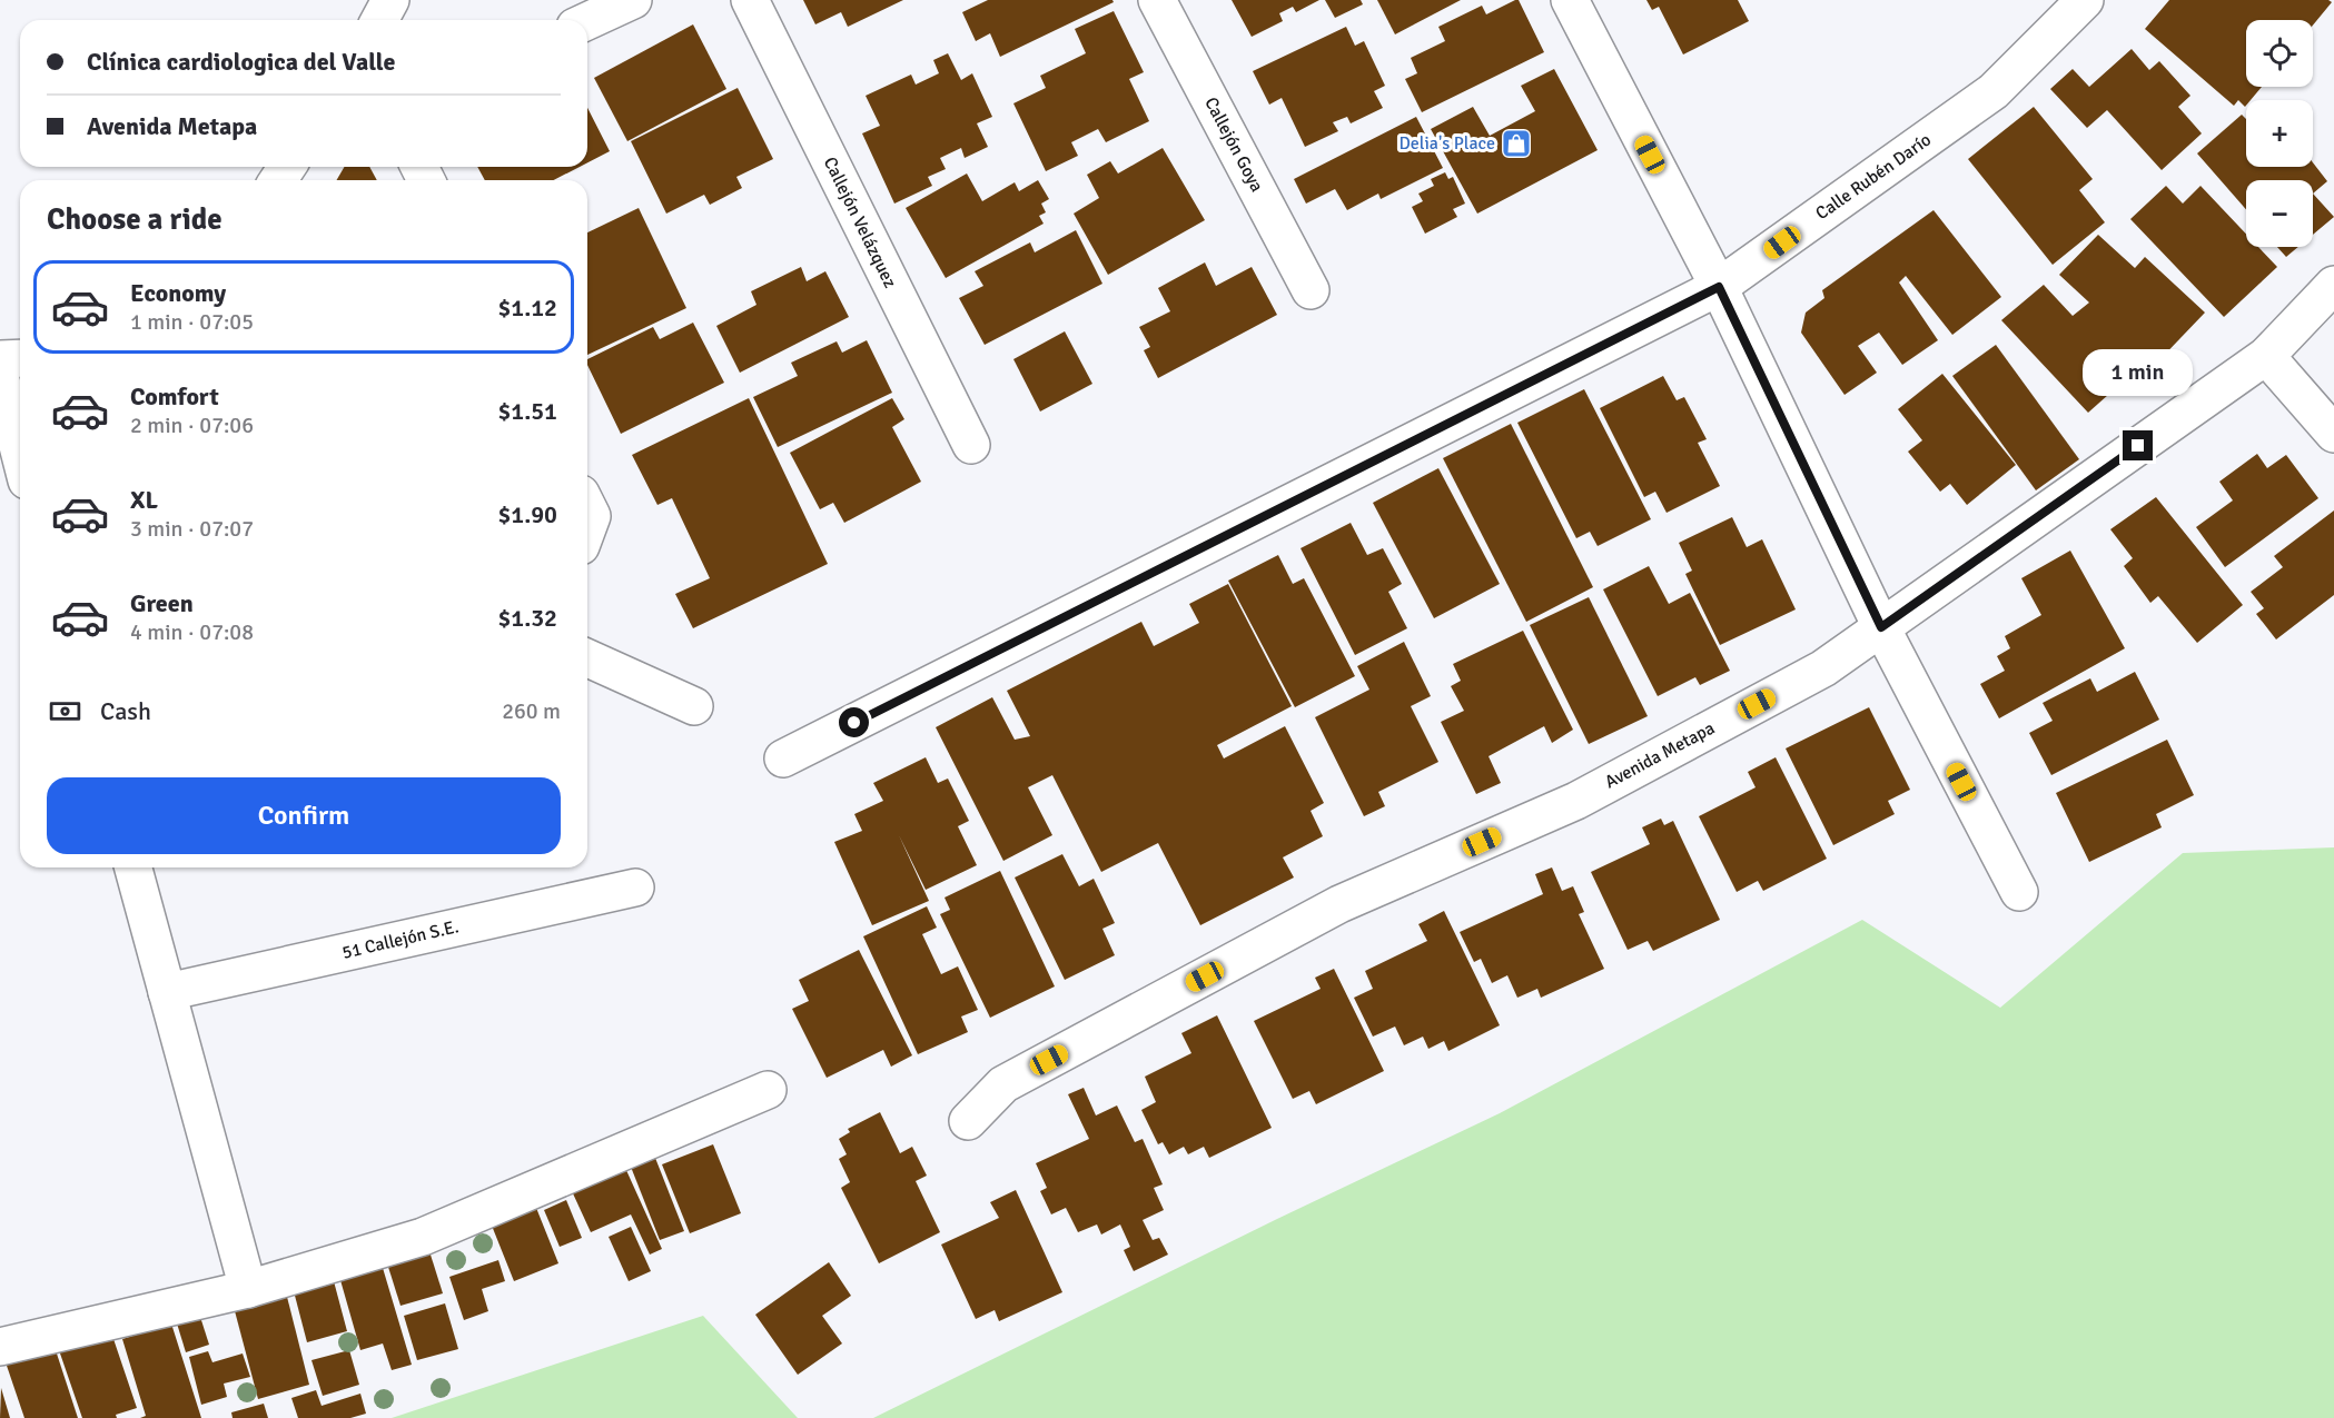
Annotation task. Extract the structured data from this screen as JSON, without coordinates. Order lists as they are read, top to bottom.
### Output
{
  "streets": {
    "street": [
      "Callejón Goya",
      "Calle Rubén Darío",
      "Callejón Velázquez",
      "Avenida Metapa",
      "51 Callejón S.E."
    ]
  },
  "places": {
    "shop": ["Delia's Place"]
  },
  "page": {
    "map_buttons": ["+", "−"],
    "banner": ["Clínica cardiologica del Valle", "Avenida Metapa"],
    "heading": "Choose a ride",
    "list": [
      {
        "name": "Economy",
        "note": "1 min · 07:05",
        "value": "$1.12"
      },
      {
        "name": "Comfort",
        "note": "2 min · 07:06",
        "value": "$1.51"
      },
      {
        "name": "XL",
        "note": "3 min · 07:07",
        "value": "$1.90"
      },
      {
        "name": "Green",
        "note": "4 min · 07:08",
        "value": "$1.32"
      }
    ],
    "bubble": "1 min",
    "pay": ["Cash", "260 m"],
    "buttons": "Confirm"
  }
}
